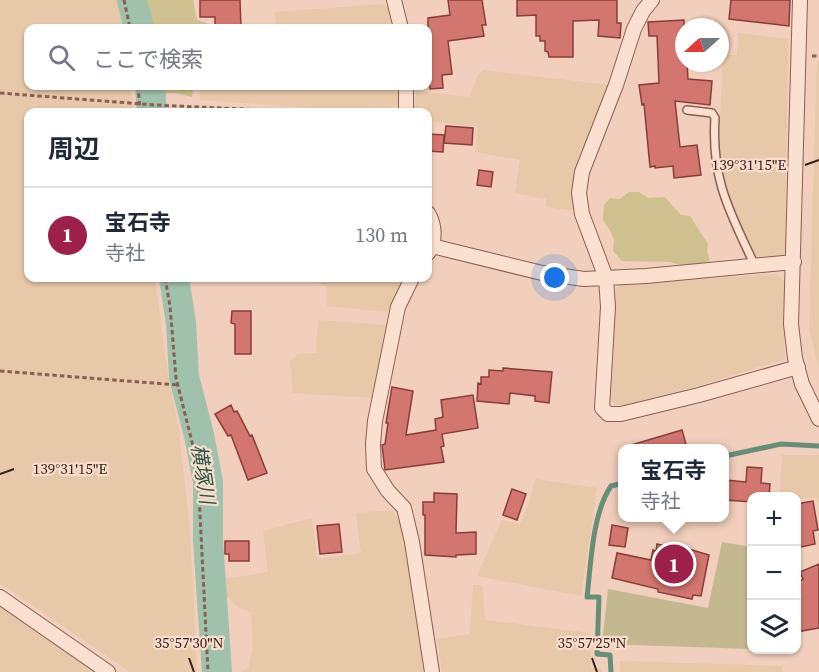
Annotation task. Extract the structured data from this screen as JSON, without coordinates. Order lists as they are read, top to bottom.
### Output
{
  "water": ["横塚川"],
  "north": "left",
  "page": {
    "search": "ここで検索",
    "heading": "周辺",
    "list": [
      {
        "mark": "1",
        "name": "宝石寺",
        "note": "寺社",
        "value": "130 m"
      }
    ],
    "popup": ["宝石寺", "寺社"],
    "map_buttons": ["+", "−"],
    "pins": "1"
  },
  "coordinates": ["139°31'15\"E", "35°57'30\"N", "35°57'25\"N"]
}
